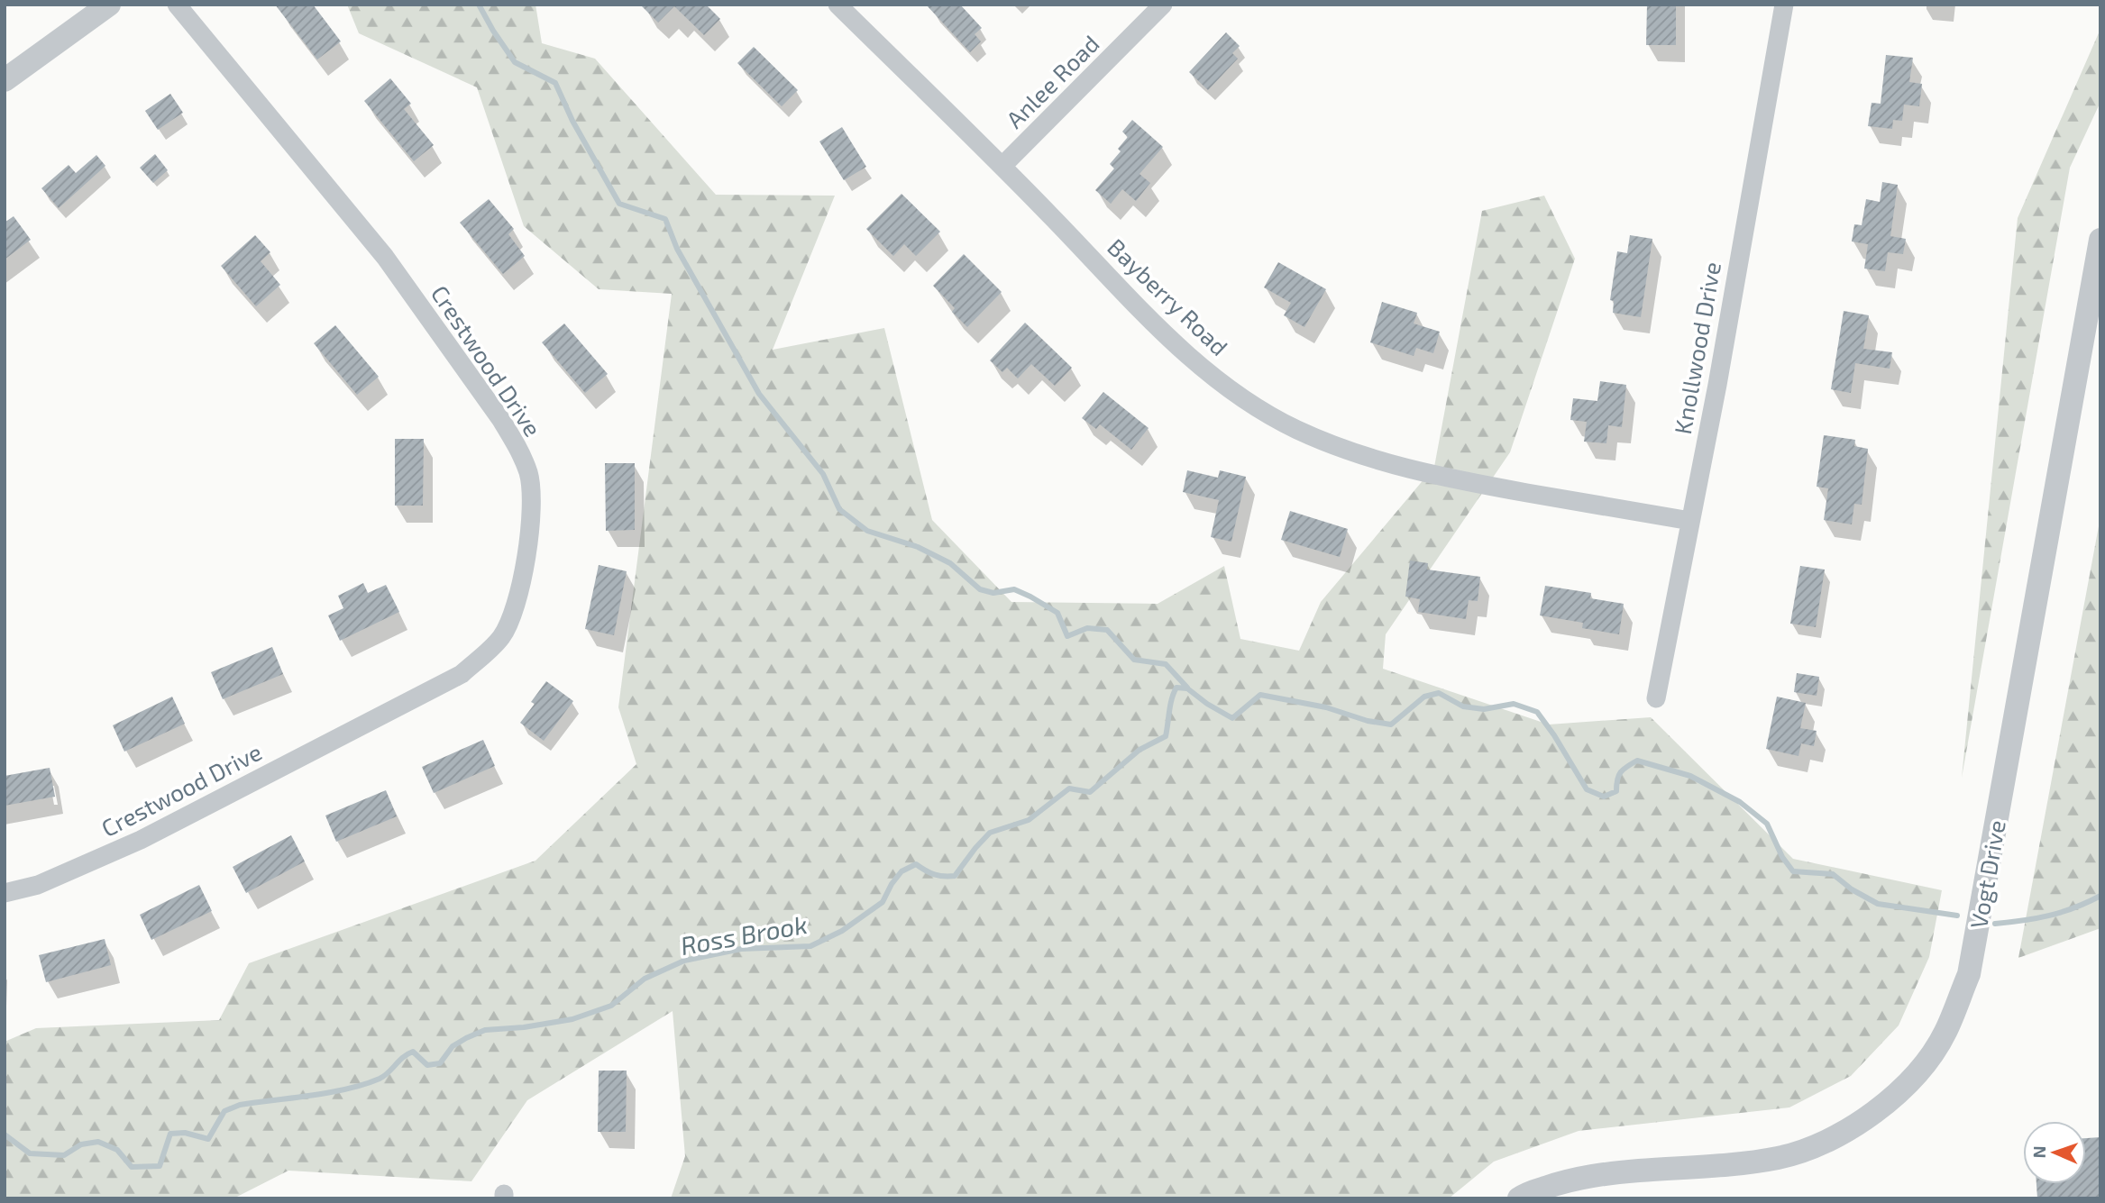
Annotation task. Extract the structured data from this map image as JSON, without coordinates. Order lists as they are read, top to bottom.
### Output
{
  "streets": {
    "street": [
      "Anlee Road",
      "Bayberry Road",
      "Knollwood Drive",
      "Crestwood Drive",
      "Vogt Drive"
    ]
  },
  "crossings": [
    ["Anlee Road", "Bayberry Road"],
    ["Bayberry Road", "Knollwood Drive"]
  ],
  "water": ["Ross Brook"],
  "north": "left"
}
